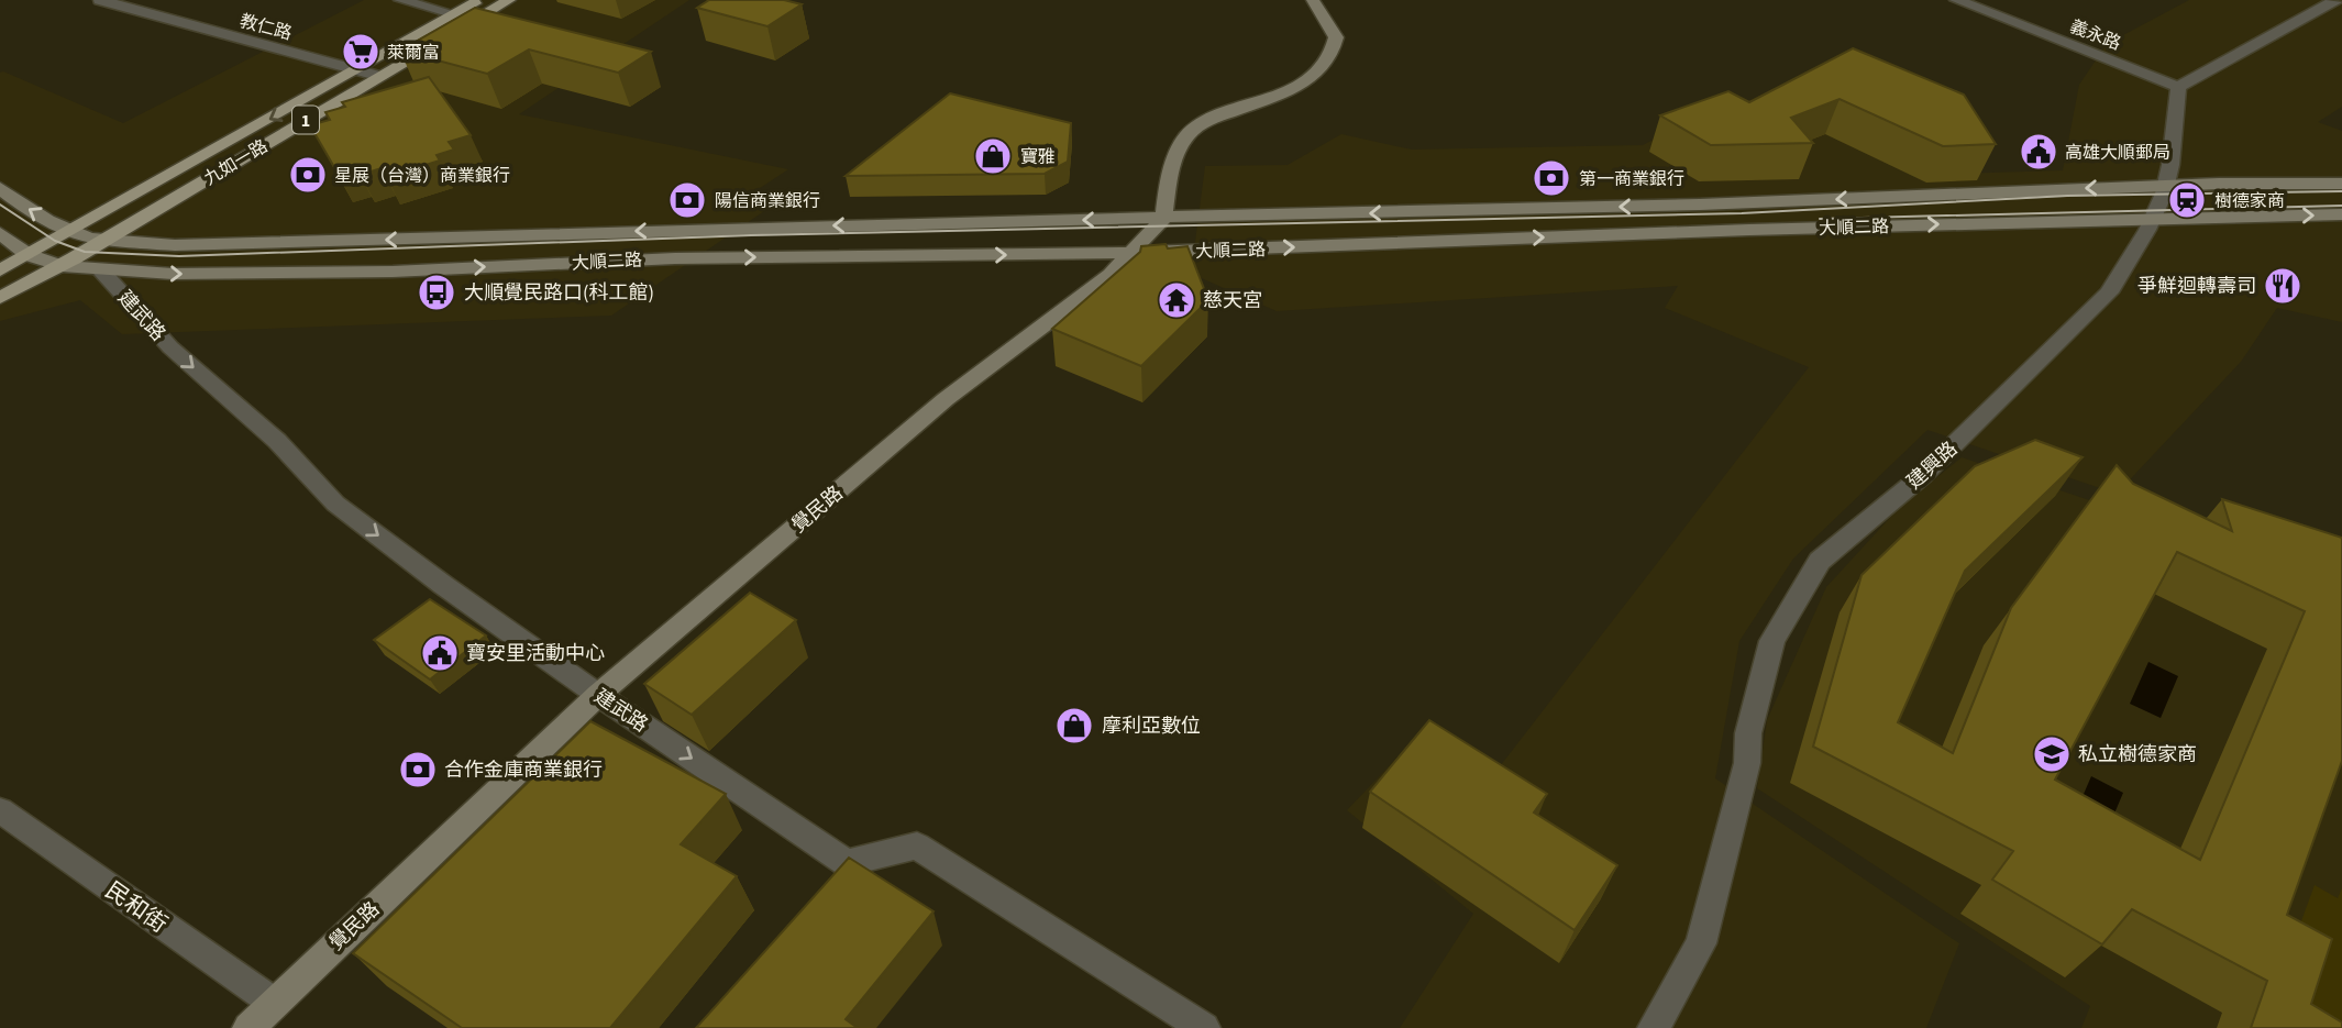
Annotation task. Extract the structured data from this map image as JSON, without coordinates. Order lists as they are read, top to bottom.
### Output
{
  "streets": {
    "main road": ["1", "九如一路"],
    "street": [
      "教仁路",
      "義永路",
      "大順二路",
      "建武路",
      "建興路",
      "覺民路",
      "民和街"
    ]
  },
  "crossings": [
    ["教仁路", "九如一路"],
    ["義永路", "建興路"],
    ["九如一路", "大順二路"],
    ["大順二路", "建武路"],
    ["大順二路", "建興路"],
    ["大順二路", "覺民路"],
    ["建武路", "覺民路"],
    ["覺民路", "民和街"]
  ],
  "one_way": ["建武路"],
  "places": {
    "supermarket": ["萊爾富"],
    "public building": ["高雄大順郵局", "寶安里活動中心"],
    "shop": ["寶雅", "摩利亞數位"],
    "bank": [
      "星展（台灣）商業銀行",
      "第一商業銀行",
      "陽信商業銀行",
      "合作金庫商業銀行"
    ],
    "station": ["樹德家商"],
    "restaurant": ["爭鮮迴轉壽司"],
    "bus stop": ["大順覺民路口(科工館)"],
    "temple": ["慈天宮"],
    "school or university": ["私立樹德家商"]
  }
}
